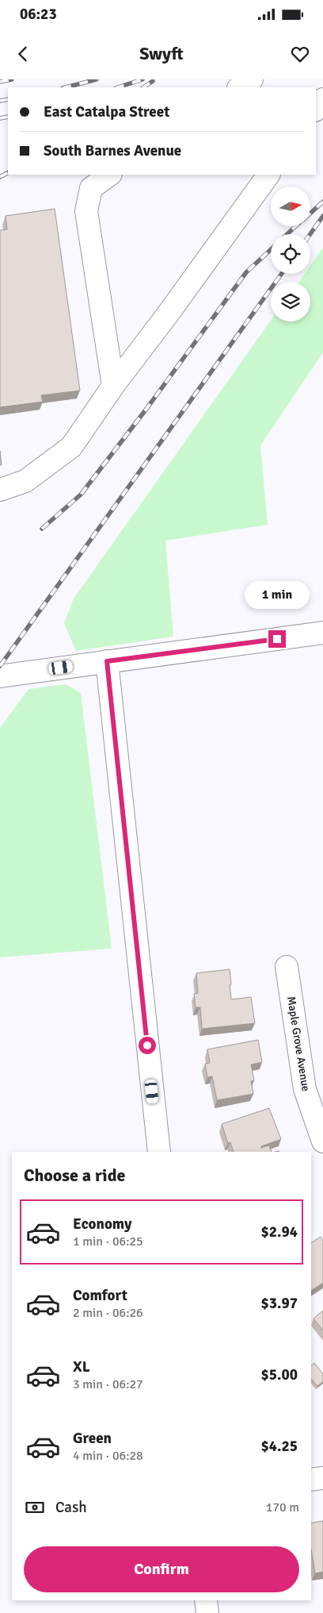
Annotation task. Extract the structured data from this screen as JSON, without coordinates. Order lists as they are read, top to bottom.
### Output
{
  "streets": {
    "street": ["Maple Grove Avenue"]
  },
  "north": "right",
  "page": {
    "status": "06:23",
    "header": "Swyft",
    "banner": ["East Catalpa Street", "South Barnes Avenue"],
    "bubble": "1 min",
    "heading": "Choose a ride",
    "list": [
      {
        "name": "Economy",
        "note": "1 min · 06:25",
        "value": "$2.94"
      },
      {
        "name": "Comfort",
        "note": "2 min · 06:26",
        "value": "$3.97"
      },
      {
        "name": "XL",
        "note": "3 min · 06:27",
        "value": "$5.00"
      },
      {
        "name": "Green",
        "note": "4 min · 06:28",
        "value": "$4.25"
      }
    ],
    "pay": ["Cash", "170 m"],
    "buttons": "Confirm"
  }
}
